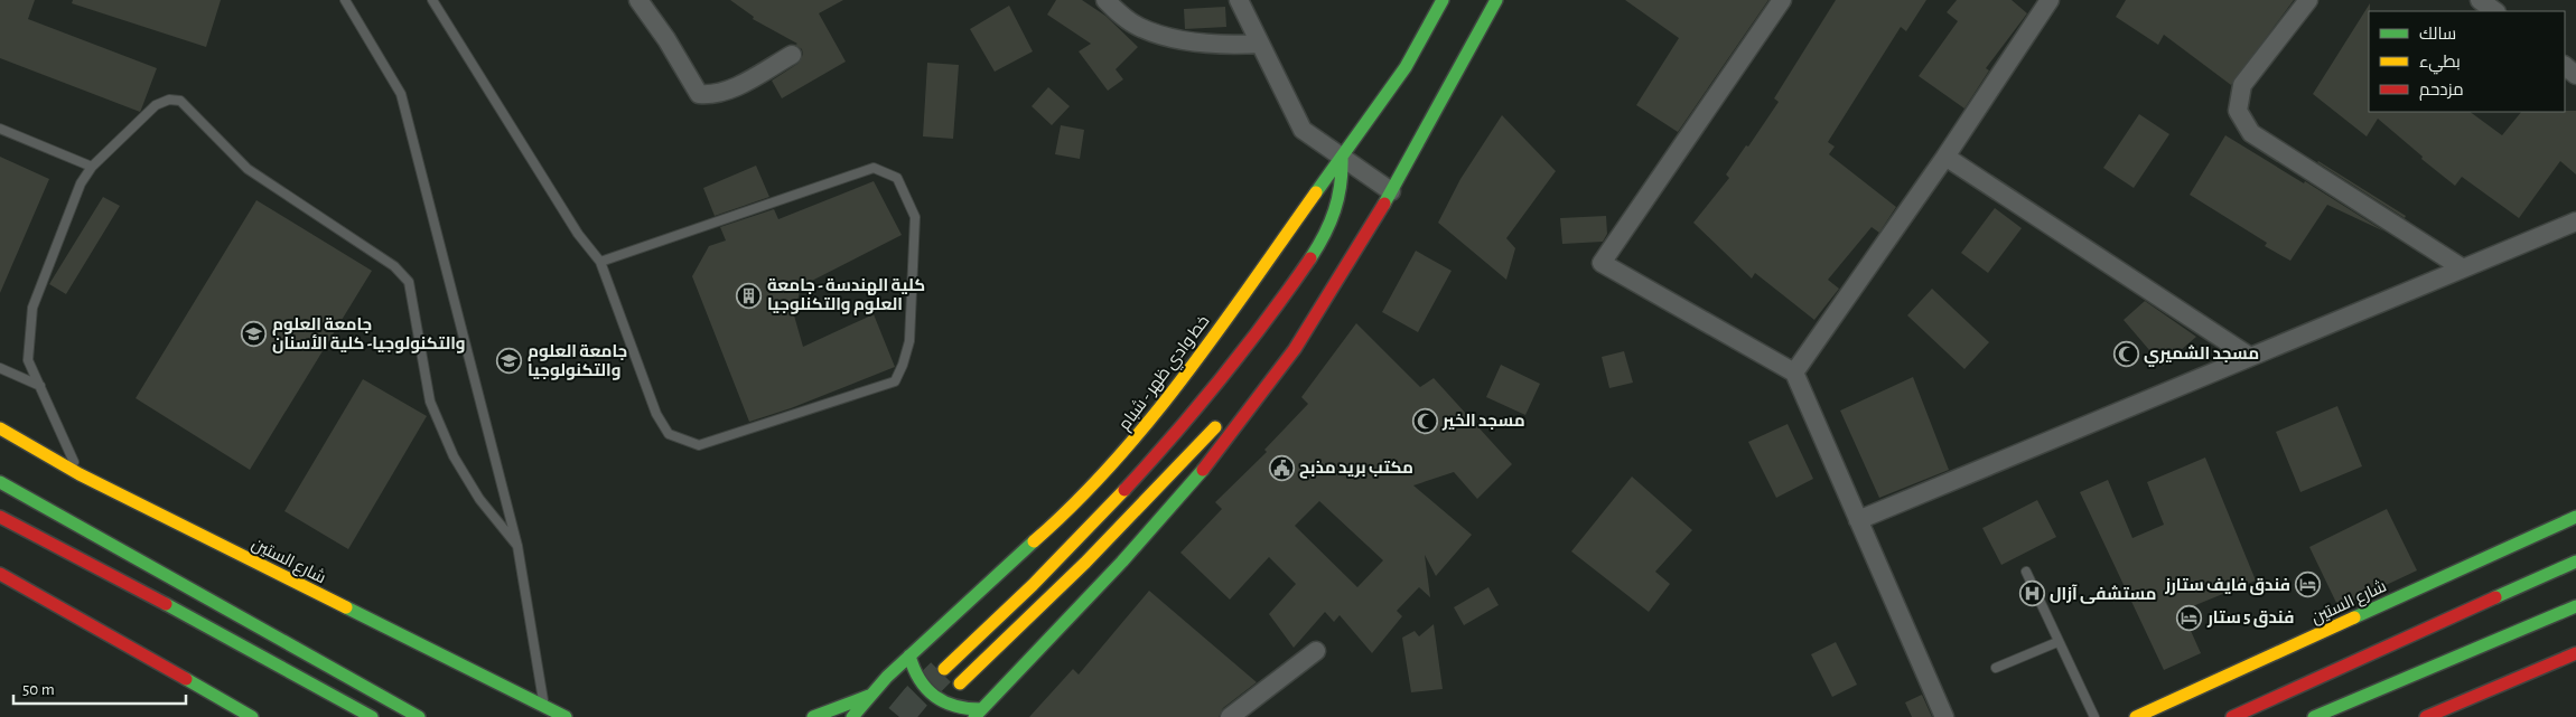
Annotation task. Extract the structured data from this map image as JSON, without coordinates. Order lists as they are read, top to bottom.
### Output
{
  "streets": {
    "main road": ["خط وادي ظهر - شبام", "شارع الستين"]
  },
  "places": {
    "building": ["كلية الهندسة - جامعة العلوم والتكنلوجيا"],
    "school or university": ["جامعة العلوم والتكنولوجيا- كلية الأسنان", "جامعة العلوم والتكنولوجيا"],
    "mosque": ["مسجد الشميري", "مسجد الخير"],
    "public building": ["مكتب بريد مذبح"],
    "hotel": ["فندق فايف ستارز", "فندق 5 ستار"],
    "hospital": ["مستشفى آزال"]
  },
  "legend": ["سالك", "بطيء", "مزدحم"],
  "scale_bar": "50 m"
}
